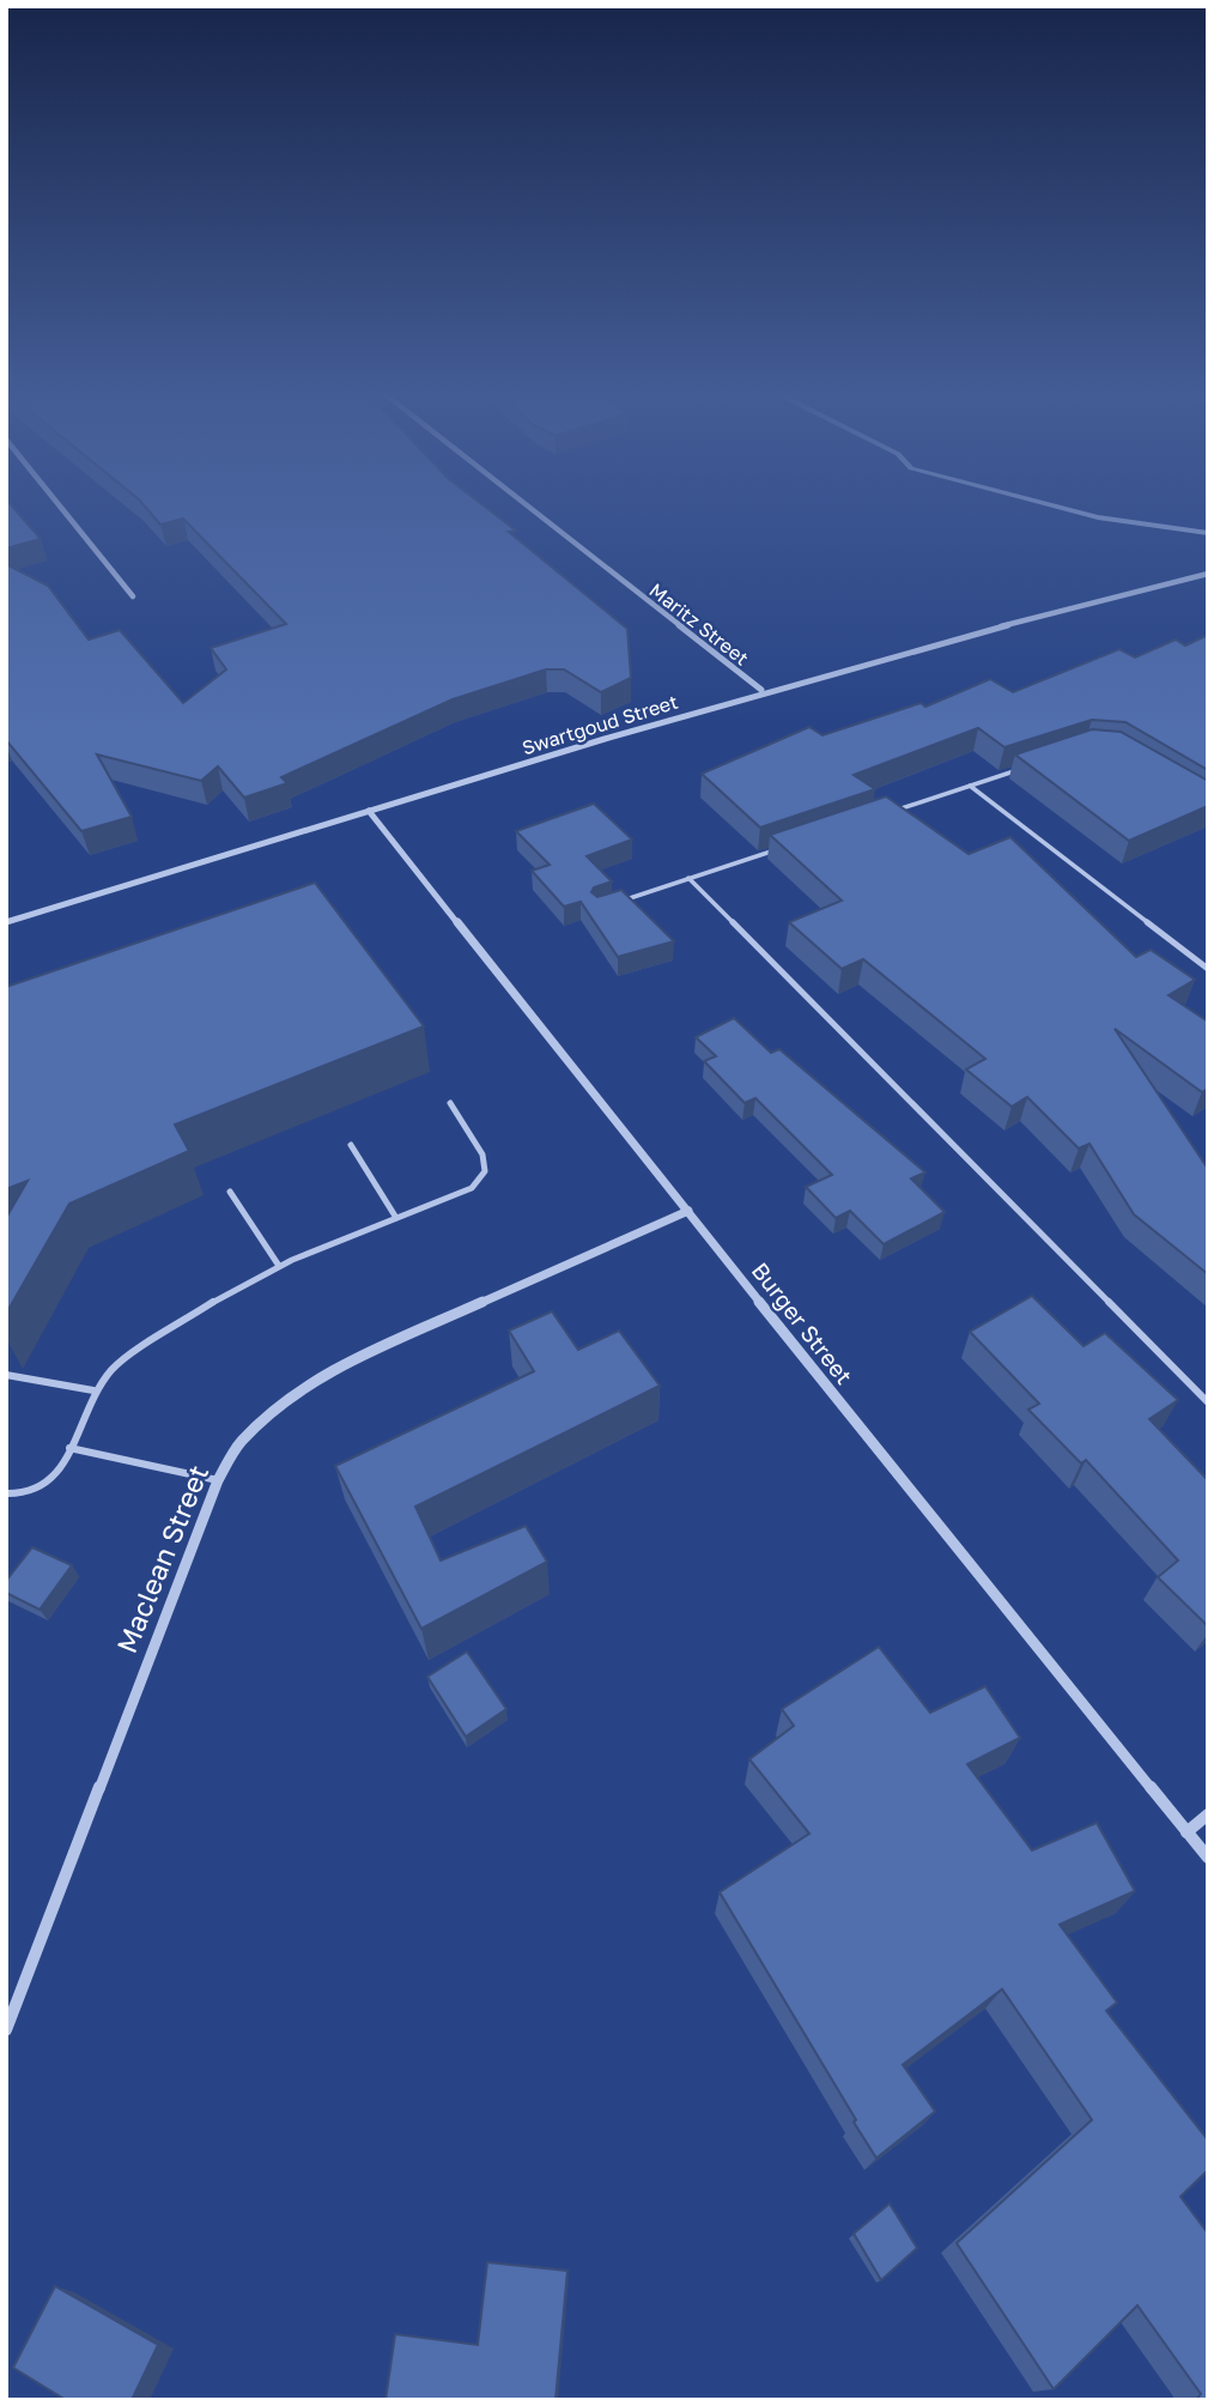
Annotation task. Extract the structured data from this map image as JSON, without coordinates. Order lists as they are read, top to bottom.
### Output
{
  "streets": {
    "street": [
      "Maritz Street",
      "Swartgoud Street",
      "Burger Street",
      "Maclean Street"
    ]
  },
  "crossings": [
    ["Maritz Street", "Swartgoud Street"],
    ["Swartgoud Street", "Burger Street"],
    ["Burger Street", "Maclean Street"]
  ]
}
